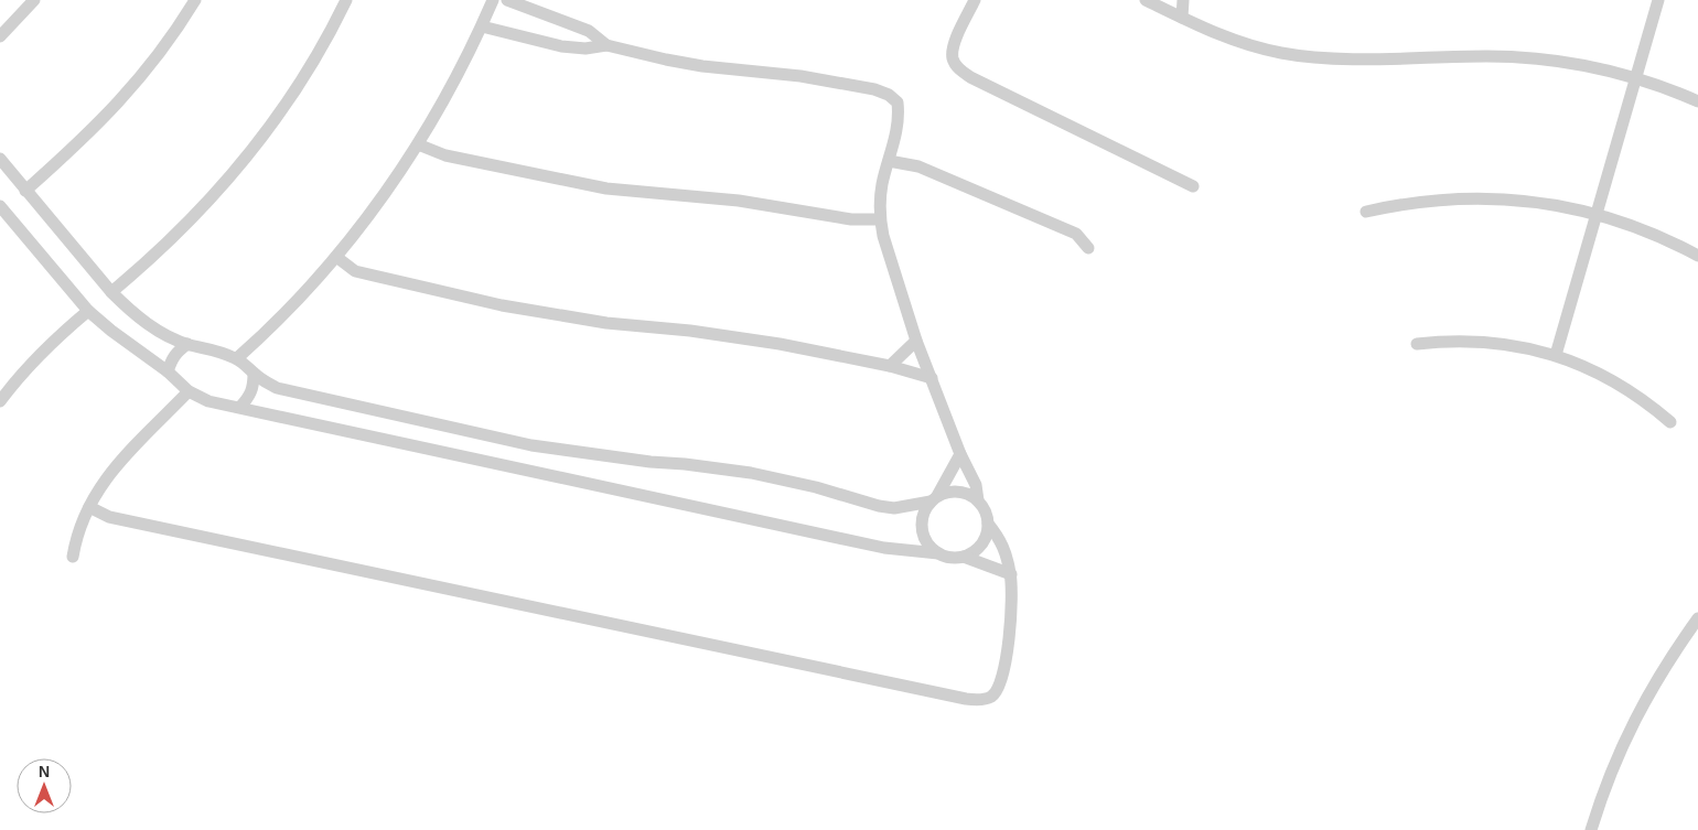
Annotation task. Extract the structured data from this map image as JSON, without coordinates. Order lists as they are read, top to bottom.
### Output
{
  "north": "top"
}
